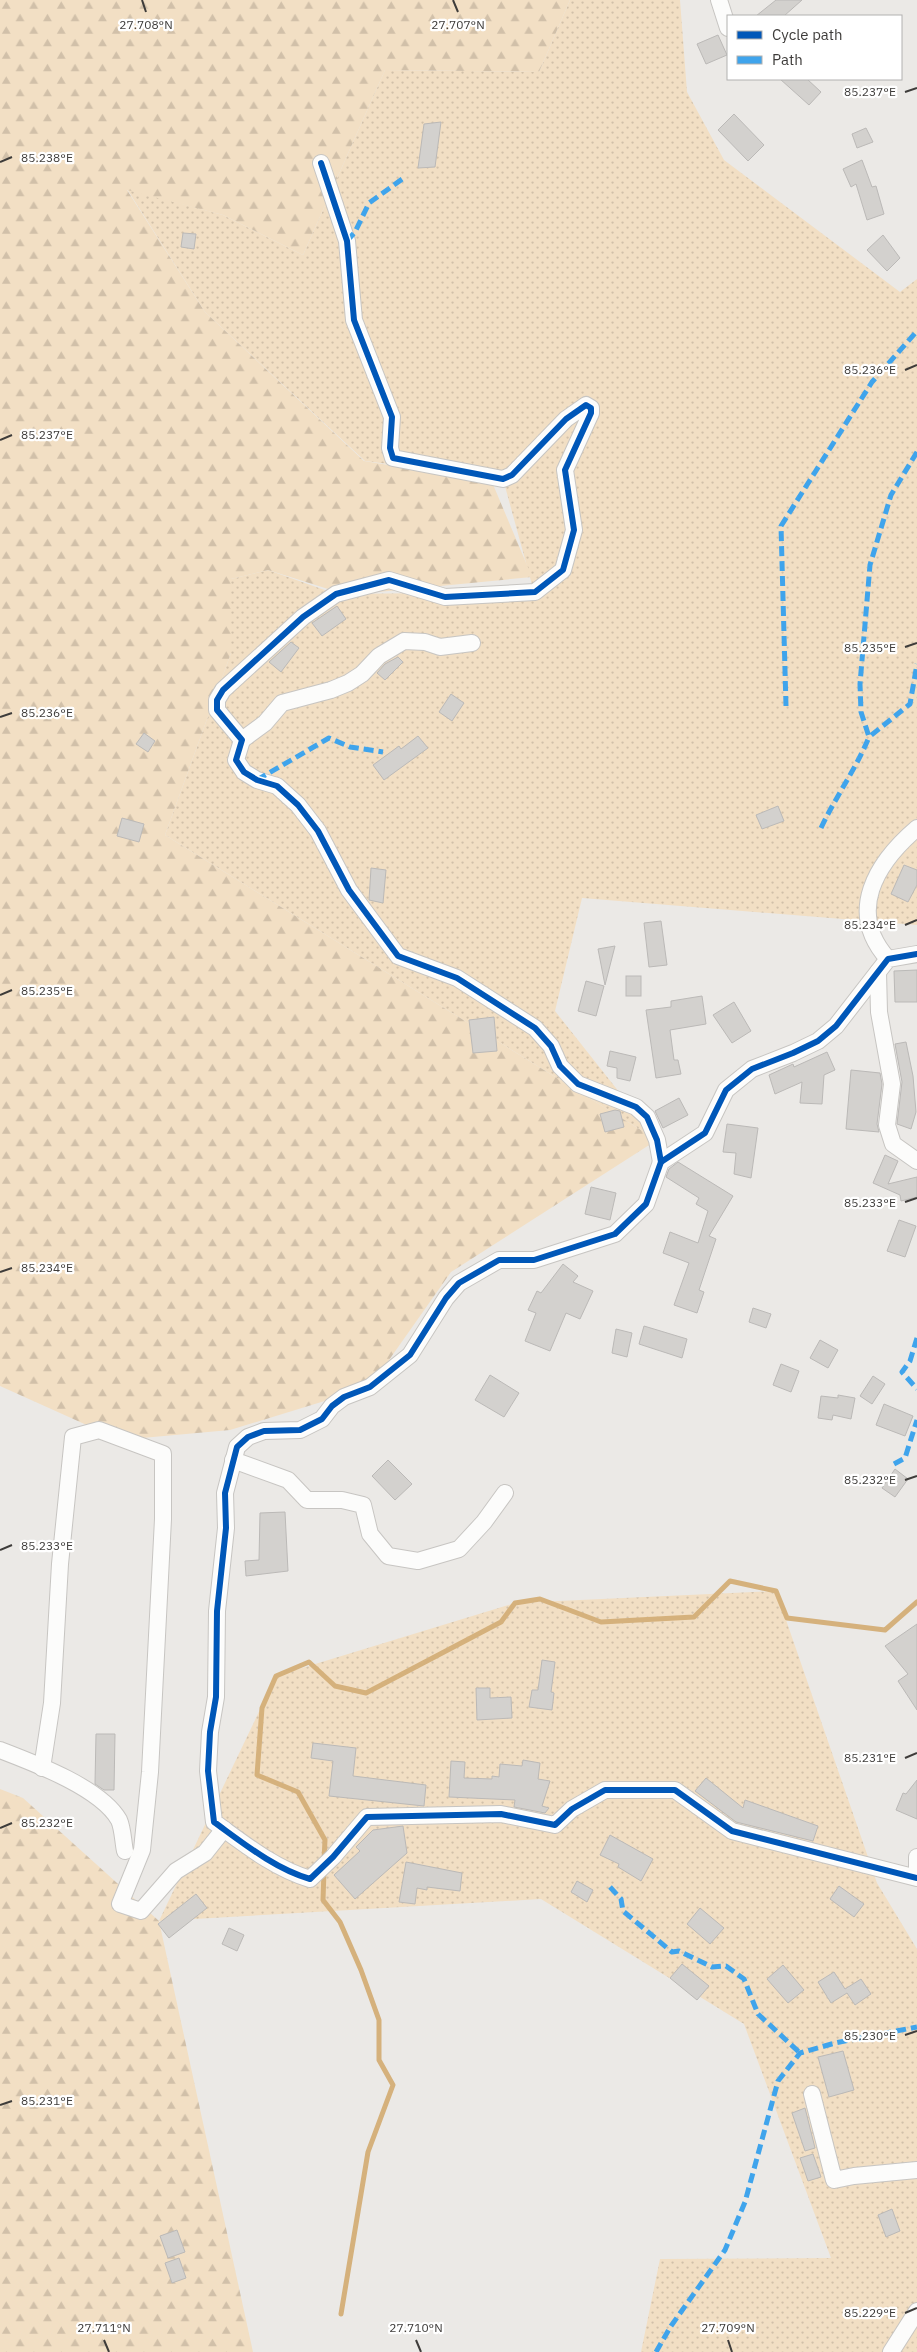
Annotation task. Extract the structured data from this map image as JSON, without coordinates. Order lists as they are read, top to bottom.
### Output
{
  "legend": ["Cycle path", "Path"],
  "coordinates": [
    "27.708°N",
    "27.707°N",
    "85.237°E",
    "85.238°E",
    "85.236°E",
    "85.235°E",
    "85.234°E",
    "85.233°E",
    "85.232°E",
    "85.231°E",
    "85.230°E",
    "85.229°E",
    "27.711°N",
    "27.710°N",
    "27.709°N"
  ]
}
